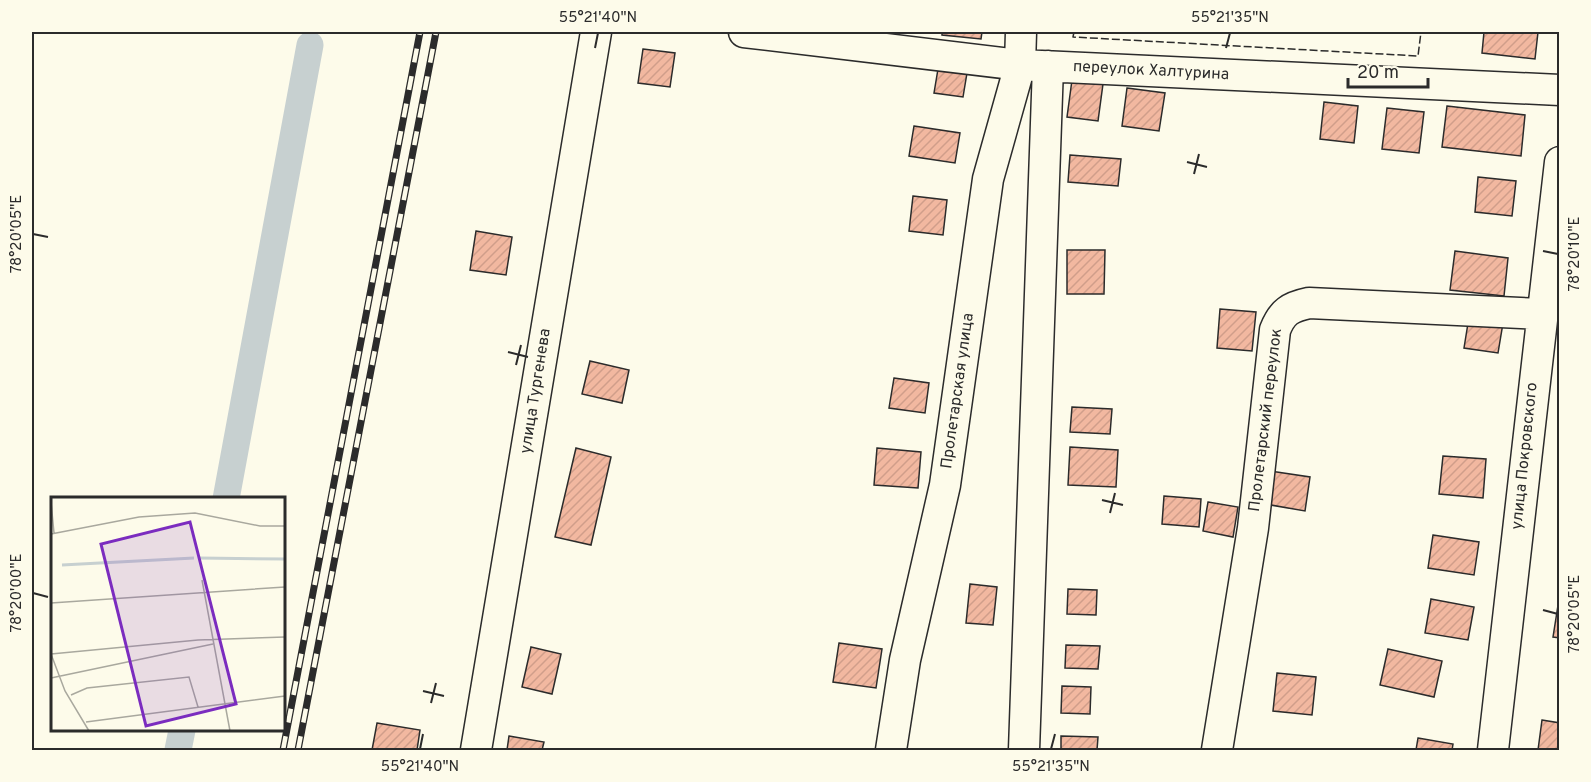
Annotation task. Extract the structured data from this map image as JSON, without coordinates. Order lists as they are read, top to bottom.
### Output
{
  "streets": {
    "street": [
      "переулок Халтурина",
      "улица Тургенева",
      "Пролетарская улица",
      "Пролетарский переулок",
      "улица Покровского"
    ]
  },
  "crossings": [
    ["переулок Халтурина", "Пролетарская улица"],
    ["Пролетарский переулок", "улица Покровского"]
  ],
  "scale_bar": "20 m",
  "coordinates": [
    "55°21'40\"N",
    "55°21'35\"N",
    "78°20'05\"E",
    "78°20'10\"E",
    "78°20'00\"E"
  ]
}
